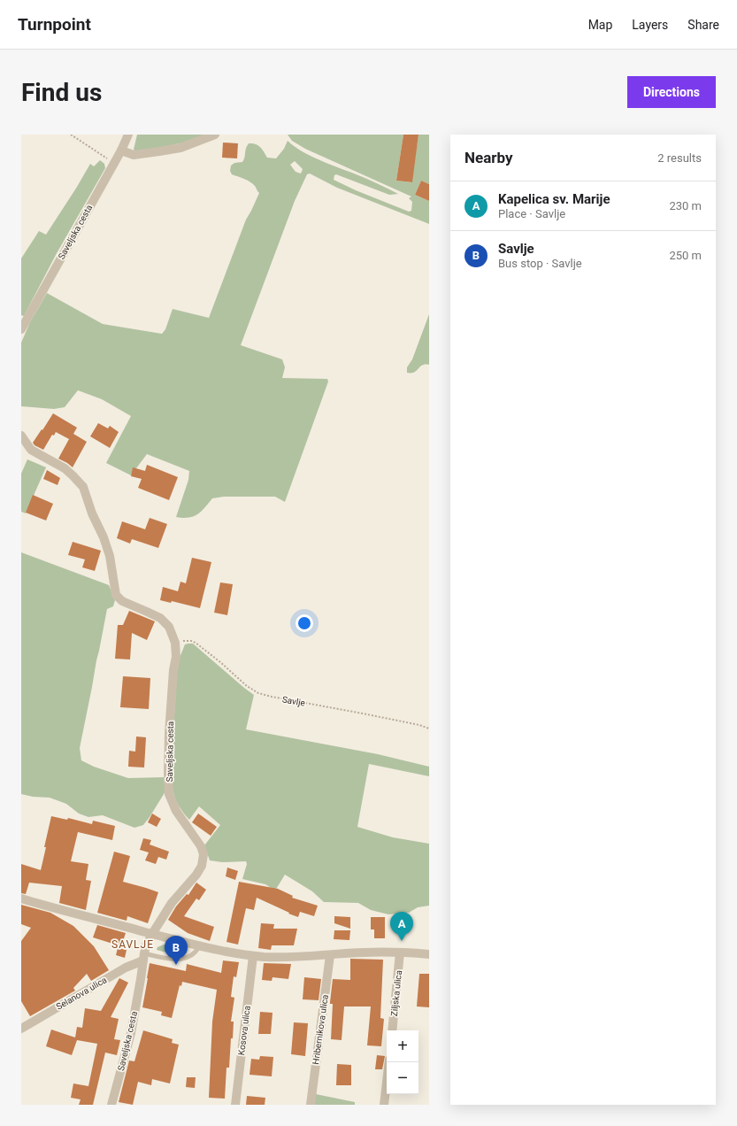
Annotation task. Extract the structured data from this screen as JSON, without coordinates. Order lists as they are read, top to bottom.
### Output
{
  "streets": {
    "street": [
      "Saveljska cesta",
      "Selanova ulica",
      "Ziljska ulica",
      "Hribernikova ulica",
      "Kosova ulica"
    ],
    "path": ["Savlje"]
  },
  "crossings": [
    ["Saveljska cesta", "Savlje"],
    ["Saveljska cesta", "Selanova ulica"]
  ],
  "districts": ["SAVLJE"],
  "page": {
    "header": "Turnpoint",
    "nav": ["Map", "Layers", "Share"],
    "buttons": "Directions",
    "title": "Find us",
    "heading": ["Nearby", "2 results"],
    "list": [
      {
        "mark": "A",
        "name": "Kapelica sv. Marije",
        "note": "Place · Savlje",
        "value": "230 m"
      },
      {
        "mark": "B",
        "name": "Savlje",
        "note": "Bus stop · Savlje",
        "value": "250 m"
      }
    ],
    "pins": ["A", "B"],
    "map_buttons": ["+", "−"]
  }
}
